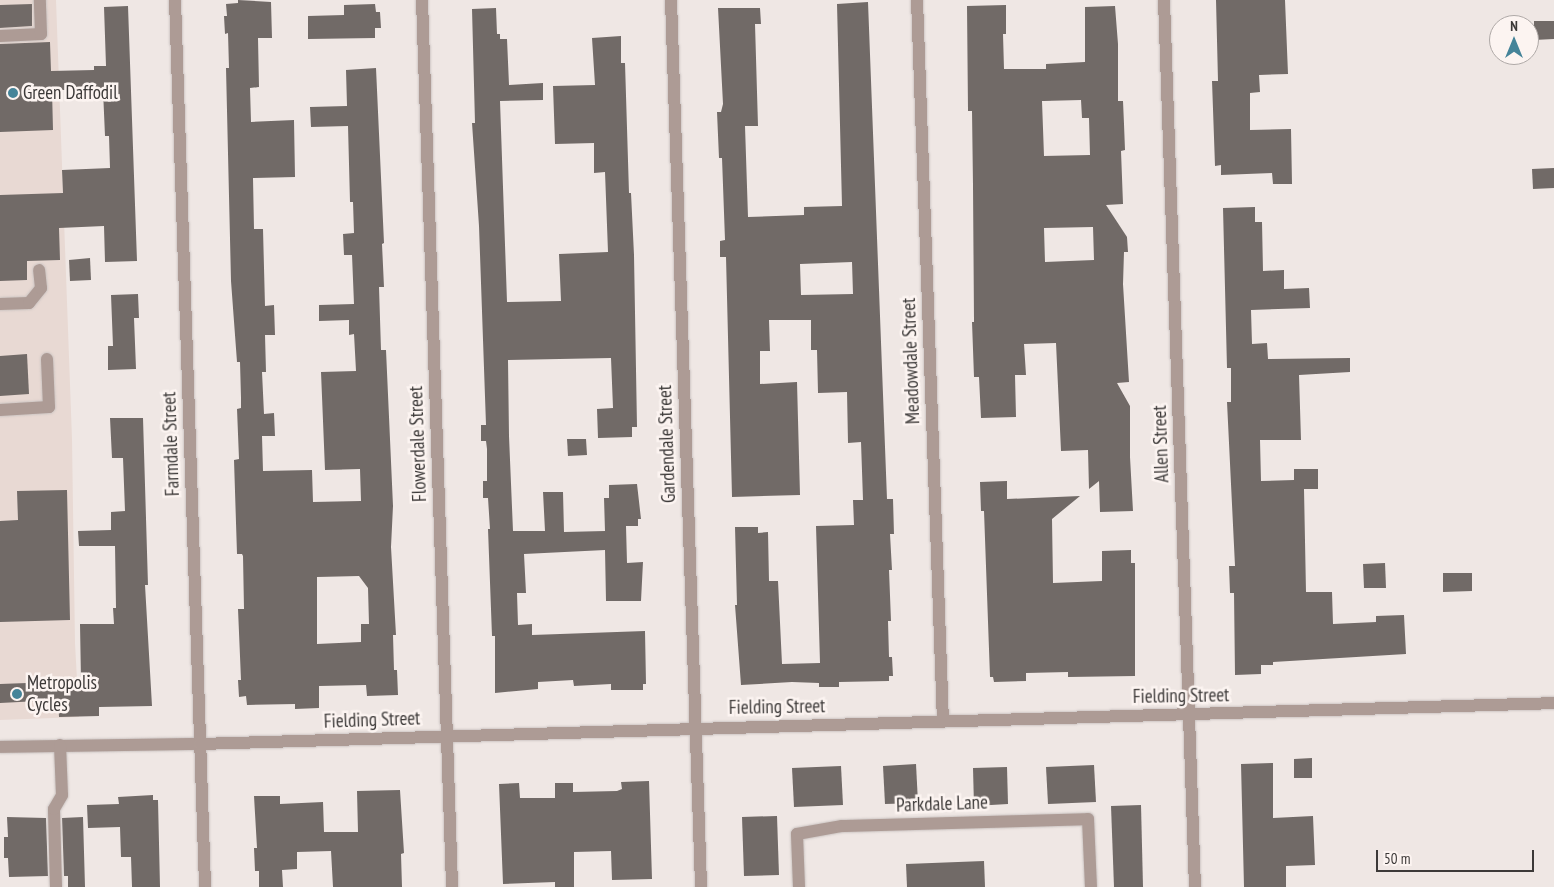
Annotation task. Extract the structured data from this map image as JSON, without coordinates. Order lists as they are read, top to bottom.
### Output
{
  "streets": {
    "street": [
      "Meadowdale Street",
      "Farmdale Street",
      "Flowerdale Street",
      "Gardendale Street",
      "Allen Street",
      "Fielding Street",
      "Parkdale Lane"
    ]
  },
  "crossings": [
    ["Meadowdale Street", "Fielding Street"],
    ["Farmdale Street", "Fielding Street"],
    ["Flowerdale Street", "Fielding Street"],
    ["Gardendale Street", "Fielding Street"],
    ["Allen Street", "Fielding Street"]
  ],
  "places": ["Green Daffodil", "Metropolis Cycles"],
  "scale_bar": "50 m",
  "north": "top"
}
